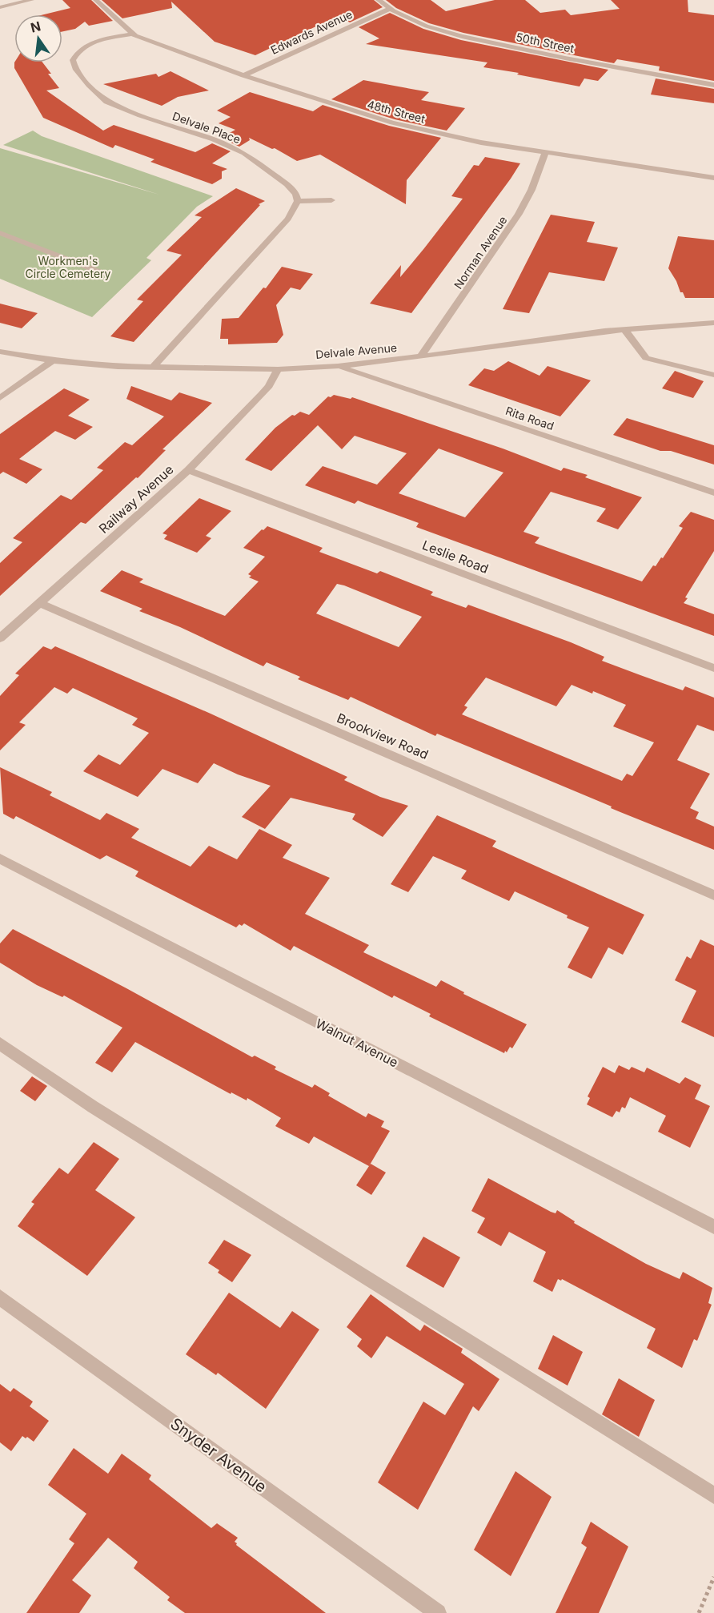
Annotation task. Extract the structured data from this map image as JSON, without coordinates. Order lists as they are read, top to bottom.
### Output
{
  "streets": {
    "street": [
      "Edwards Avenue",
      "50th Street",
      "48th Street",
      "Delvale Place",
      "Norman Avenue",
      "Delvale Avenue",
      "Rita Road",
      "Railway Avenue",
      "Leslie Road",
      "Brookview Road",
      "Walnut Avenue",
      "Snyder Avenue"
    ]
  },
  "crossings": [
    ["Edwards Avenue", "50th Street"],
    ["Edwards Avenue", "48th Street"],
    ["48th Street", "Delvale Place"],
    ["48th Street", "Norman Avenue"],
    ["Norman Avenue", "Delvale Avenue"],
    ["Delvale Avenue", "Rita Road"],
    ["Delvale Avenue", "Railway Avenue"],
    ["Railway Avenue", "Leslie Road"],
    ["Railway Avenue", "Brookview Road"]
  ],
  "parks": ["Workmen's Circle Cemetery"],
  "north": "top"
}
